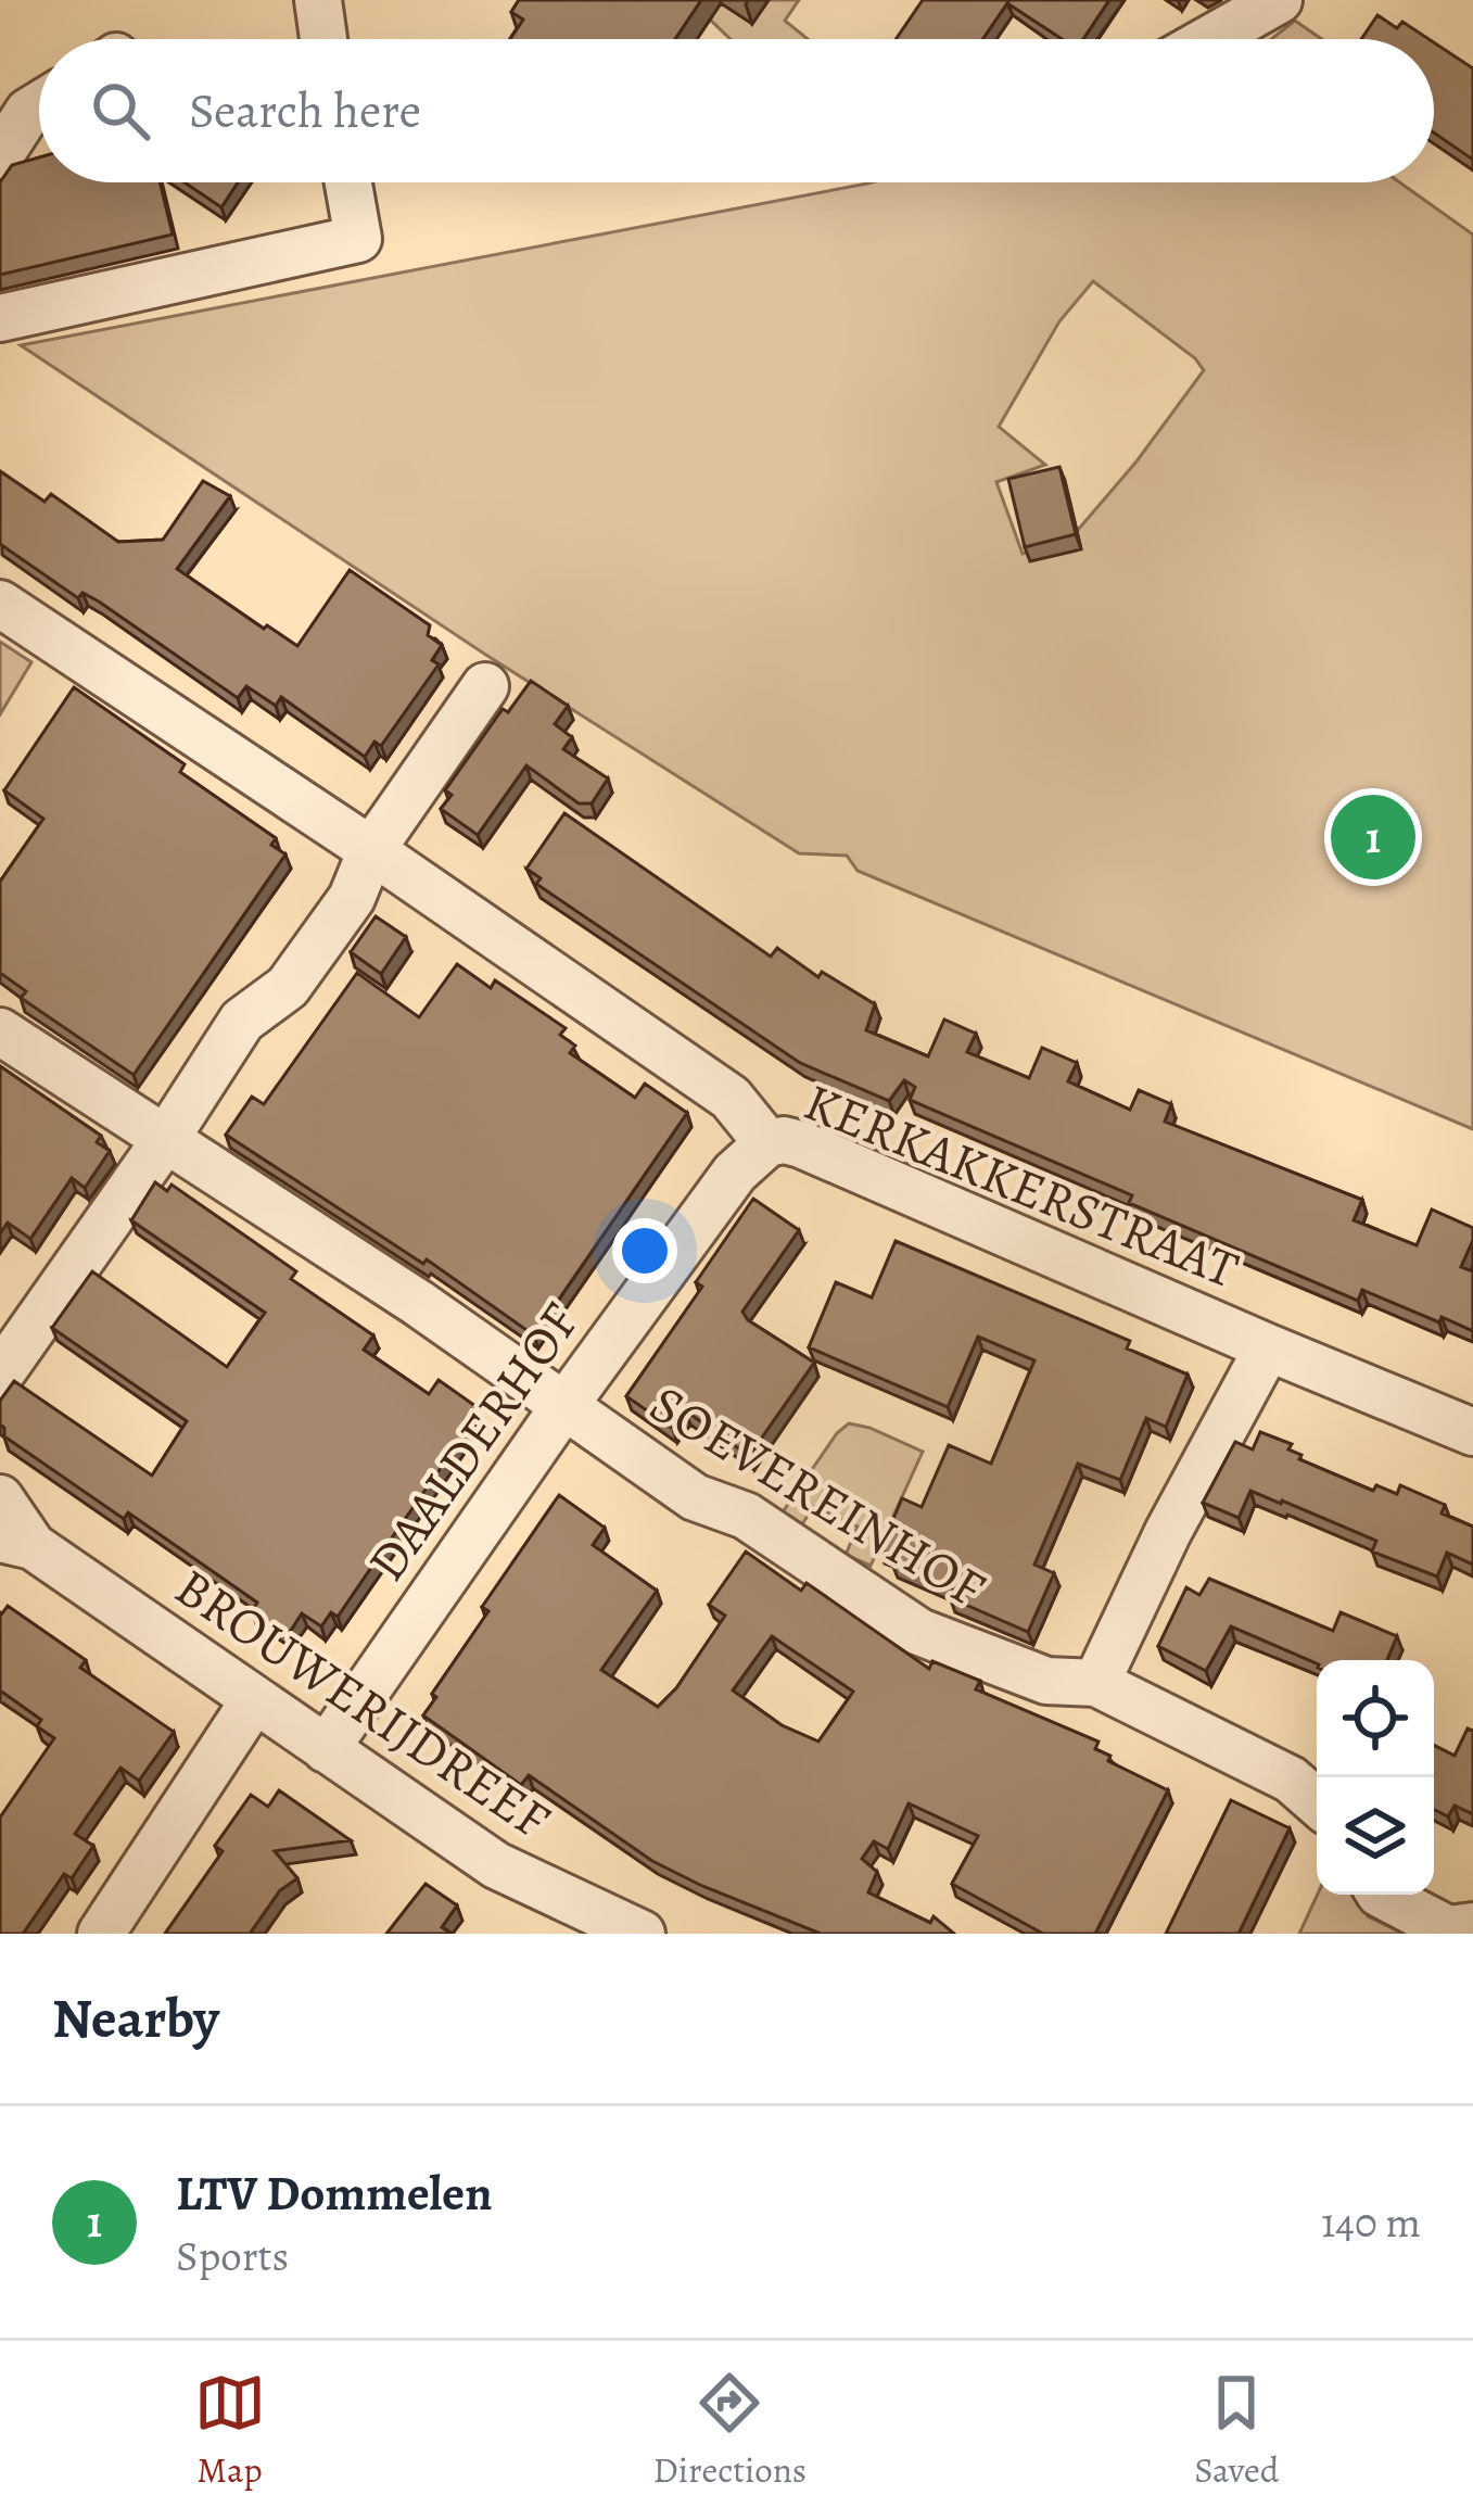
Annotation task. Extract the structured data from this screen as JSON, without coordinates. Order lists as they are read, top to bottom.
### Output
{
  "streets": {
    "street": [
      "KERKAKKERSTRAAT",
      "DAALDERHOF",
      "SOEVEREINHOF",
      "BROUWERIJDREEF"
    ]
  },
  "crossings": [
    ["KERKAKKERSTRAAT", "DAALDERHOF"],
    ["DAALDERHOF", "SOEVEREINHOF"],
    ["DAALDERHOF", "BROUWERIJDREEF"]
  ],
  "page": {
    "search": "Search here",
    "pins": "1",
    "heading": "Nearby",
    "list": [
      {
        "mark": "1",
        "name": "LTV Dommelen",
        "note": "Sports",
        "value": "140 m"
      }
    ],
    "nav": ["Map", "Directions", "Saved"]
  }
}
